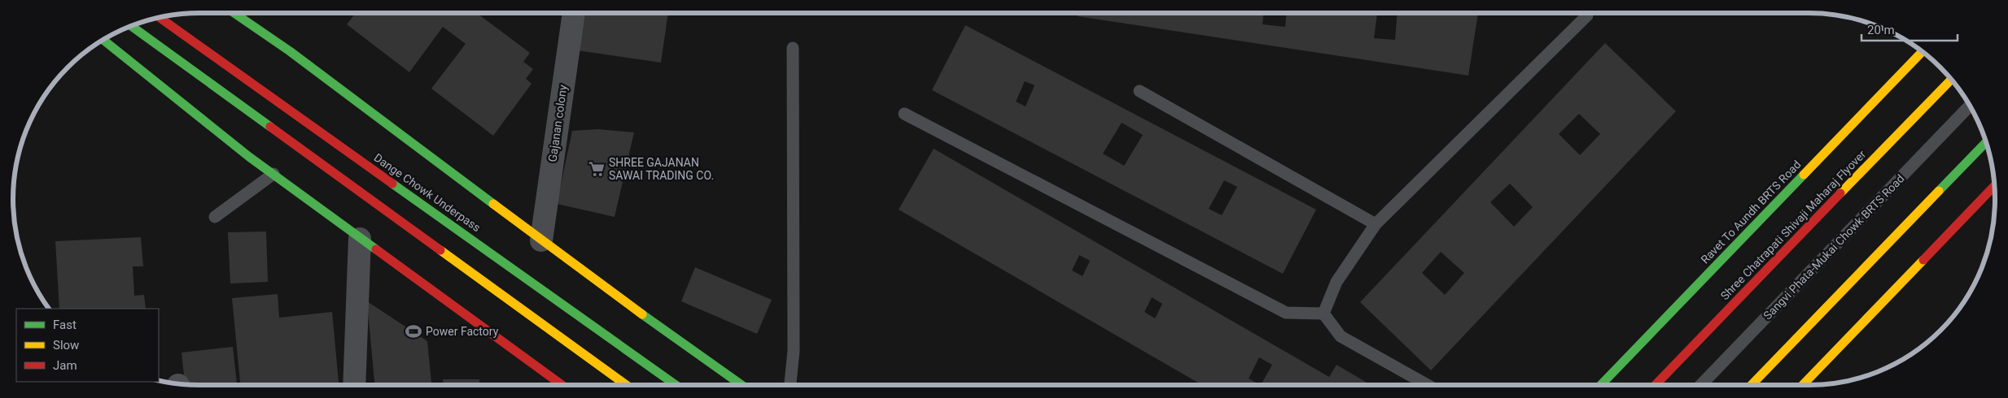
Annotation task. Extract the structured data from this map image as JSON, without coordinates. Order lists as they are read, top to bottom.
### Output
{
  "streets": {
    "main road": ["Dange Chowk Underpass", "Ravet To Aundh BRTS Road", "Shree Chatrapati Shivaji Maharaj Flyover"],
    "street": ["Gajanan colony"],
    "lane": ["Sangvi Phata-Mukai Chowk BRTS Road"]
  },
  "places": {
    "supermarket": ["SHREE GAJANAN SAWAI TRADING CO."],
    "sports": ["Power Factory"]
  },
  "legend": ["Fast", "Slow", "Jam"],
  "scale_bar": "20 m"
}
